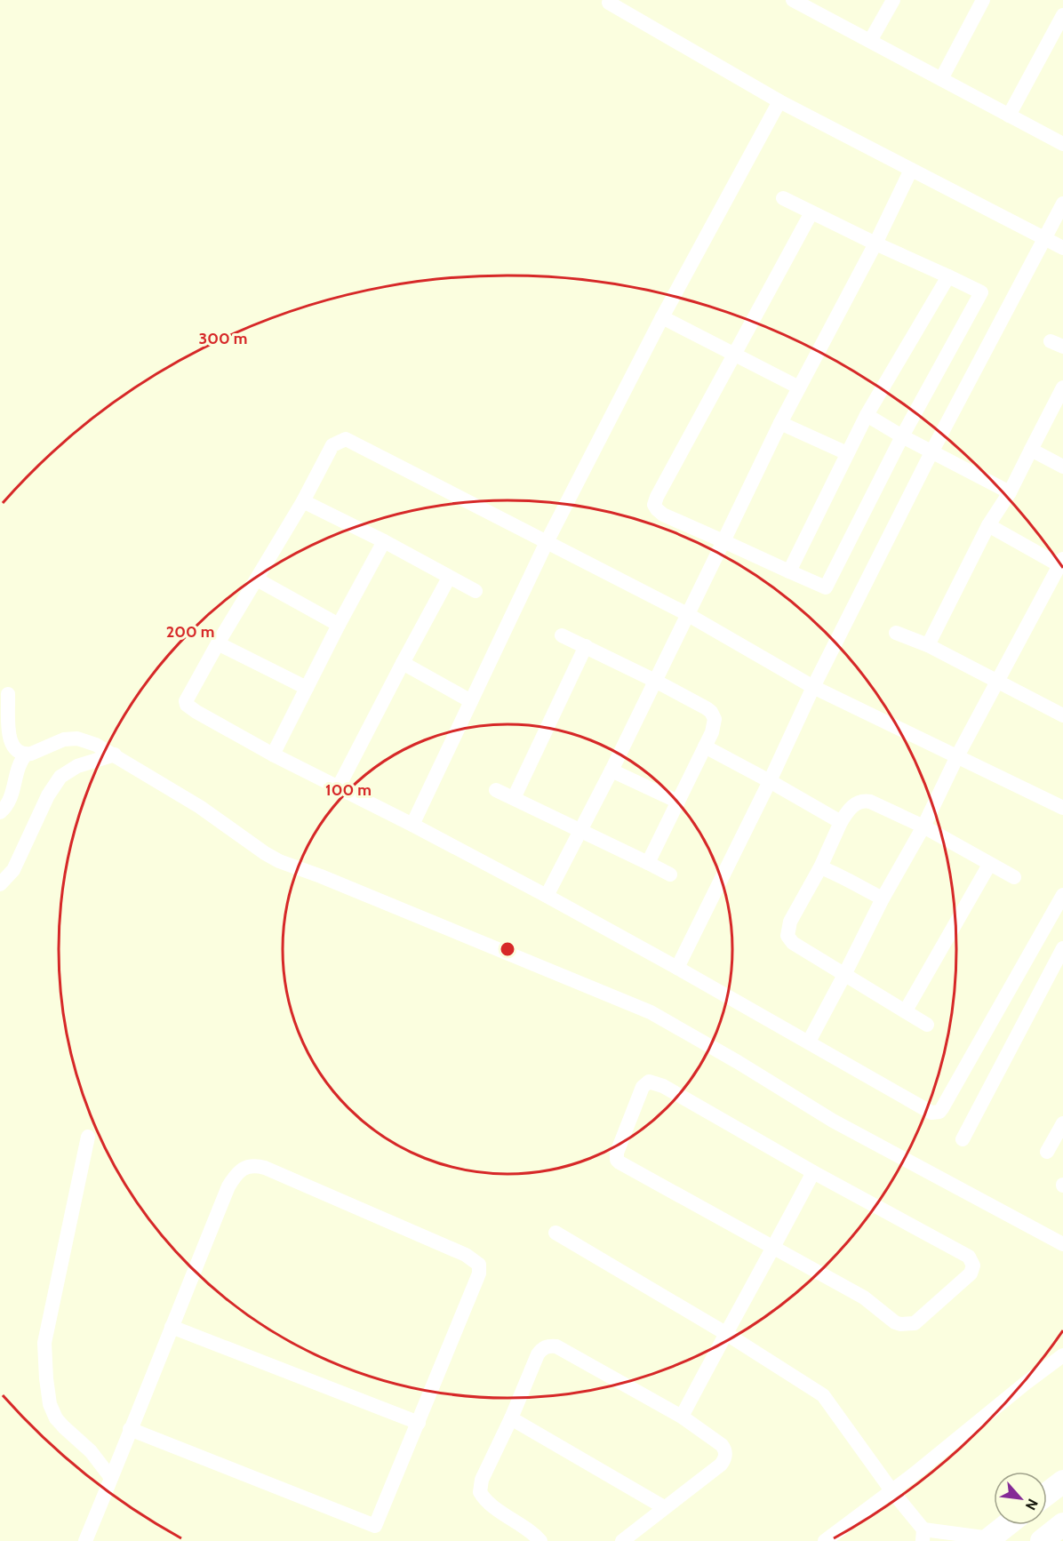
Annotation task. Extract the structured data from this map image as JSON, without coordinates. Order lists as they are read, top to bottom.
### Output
{
  "north": "bottom right",
  "rings": ["300 m", "200 m", "100 m"]
}
